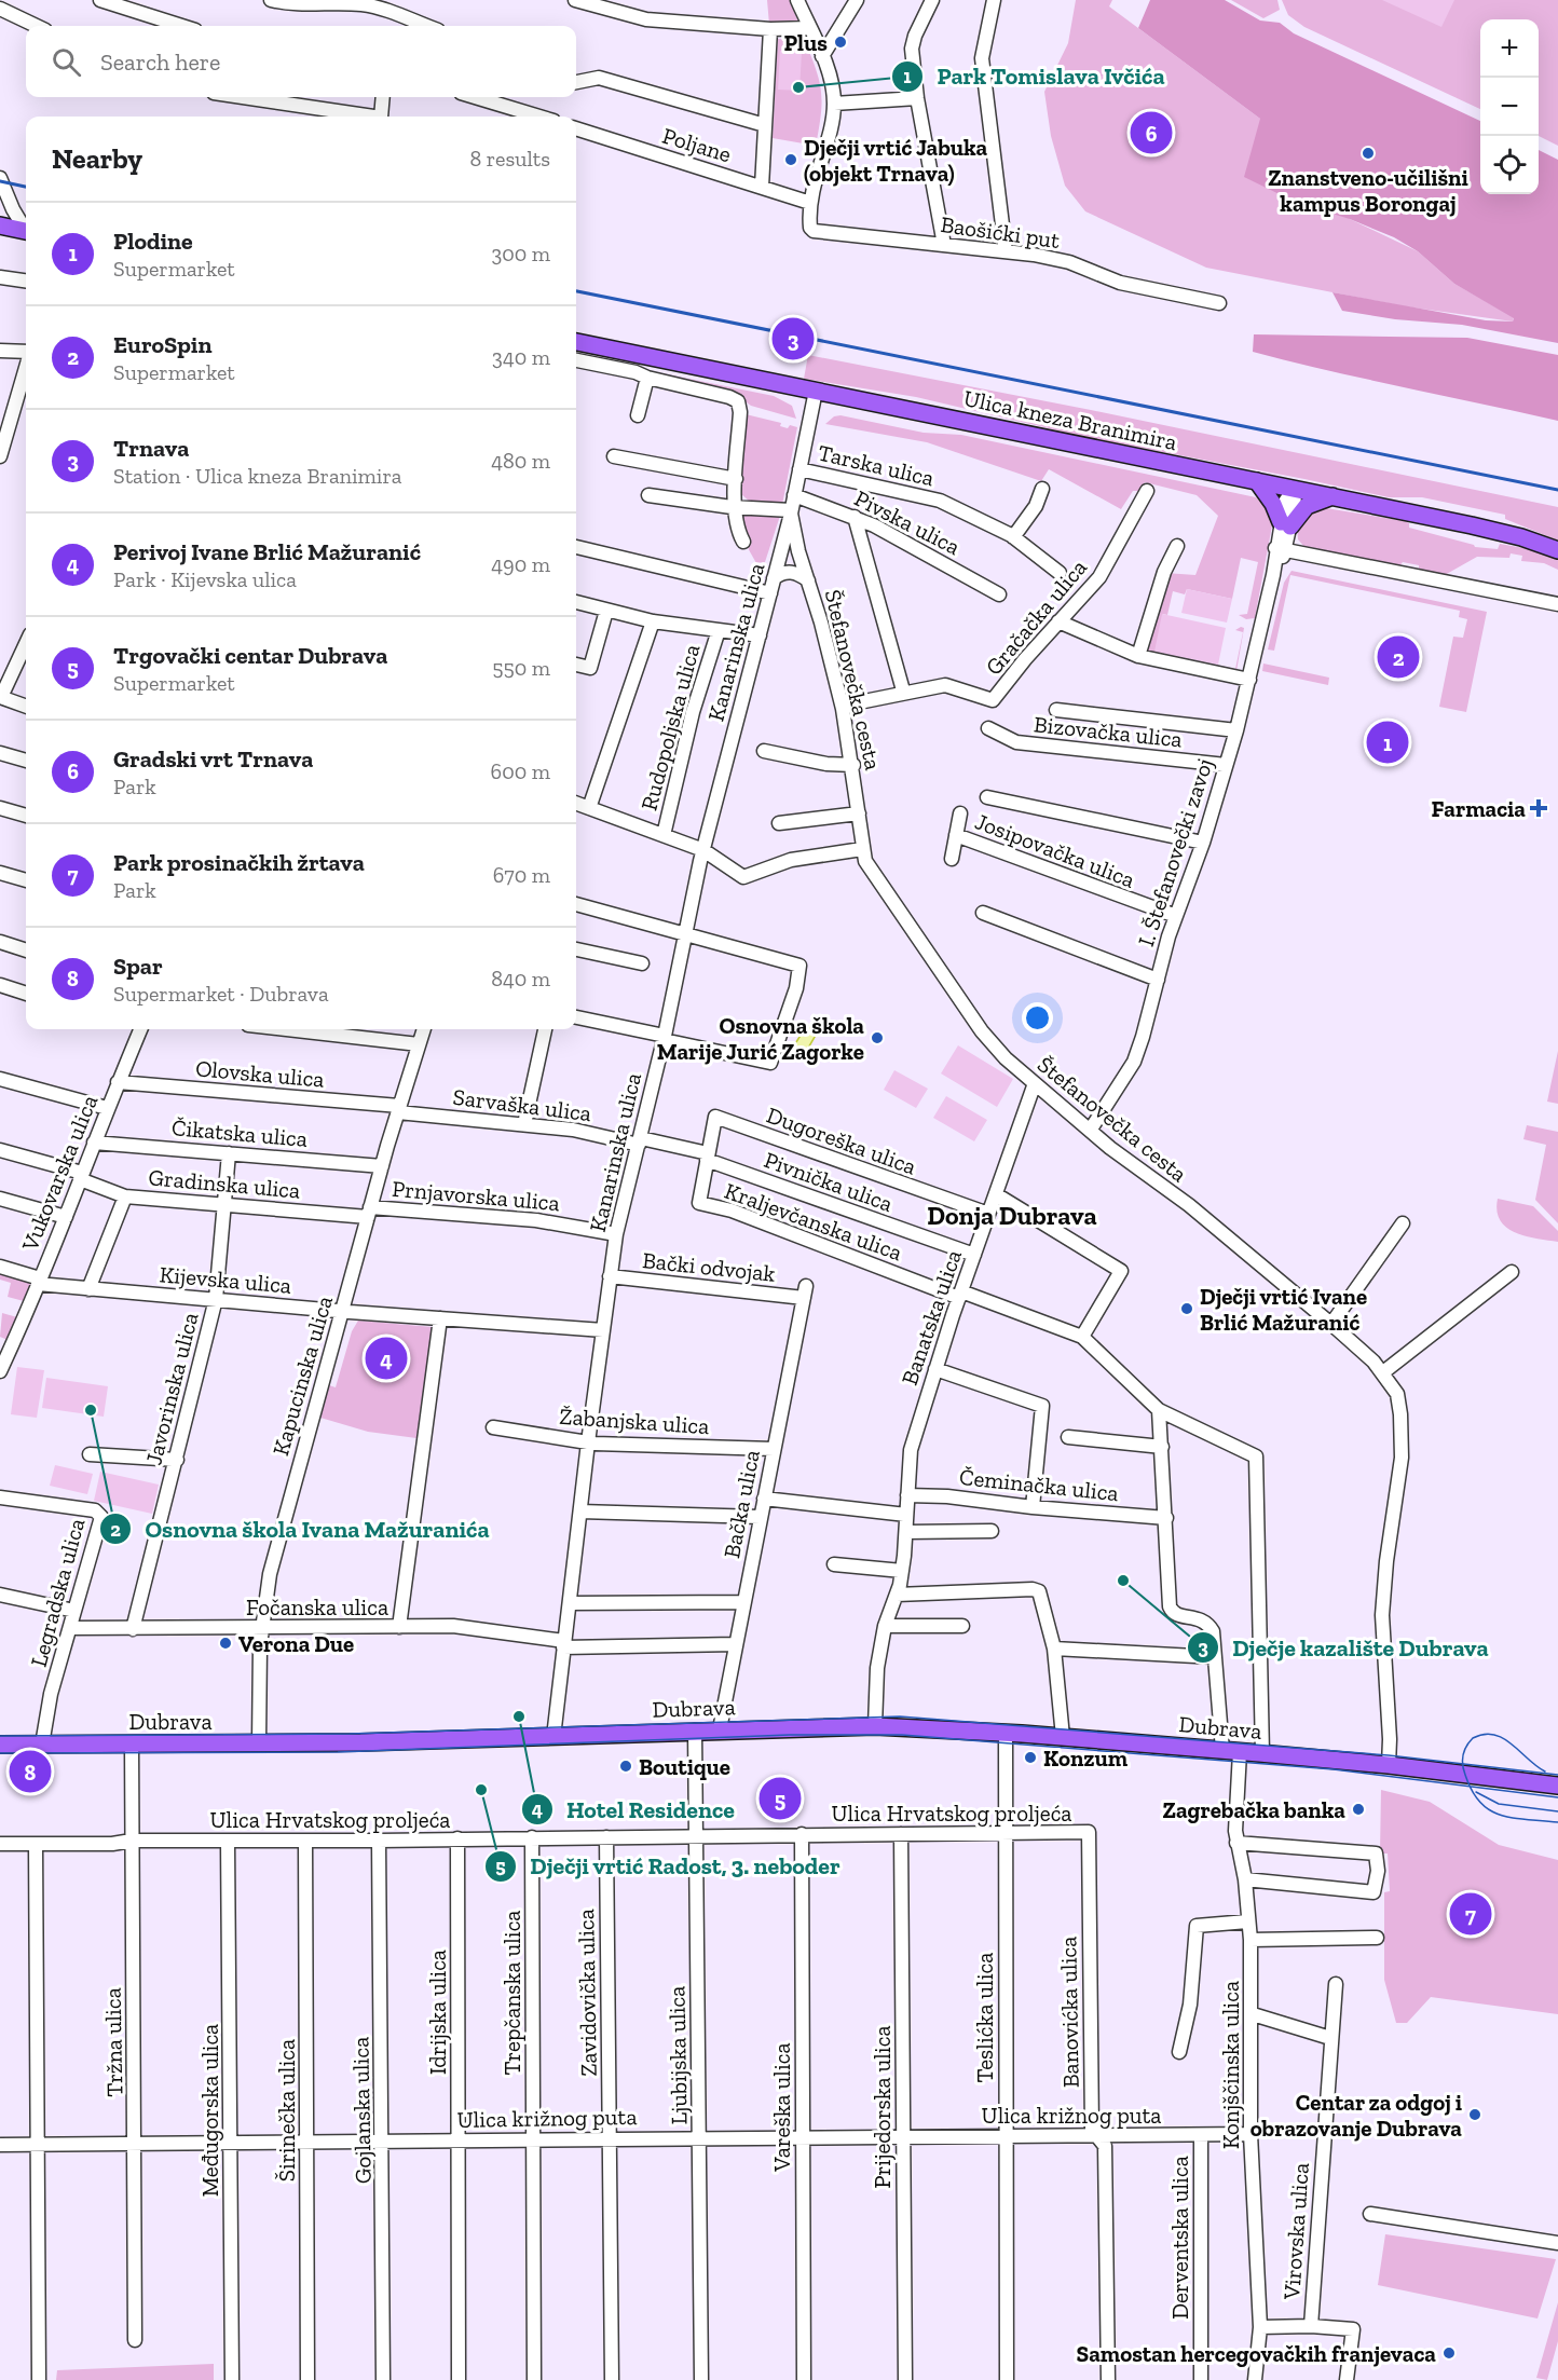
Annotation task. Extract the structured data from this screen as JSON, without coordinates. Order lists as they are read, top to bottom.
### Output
{
  "streets": {
    "main road": ["Ulica kneza Branimira", "Dubrava"],
    "street": [
      "Poljane",
      "Baošićki put",
      "Tarska ulica",
      "Pivska ulica",
      "Gračačka ulica",
      "Kanarinska ulica",
      "Štefanovečka cesta",
      "Rudopoljska ulica",
      "Bizovačka ulica",
      "Josipovačka ulica",
      "I. Štefanovečki zavoj",
      "Olovska ulica",
      "Sarvaška ulica",
      "Čikatska ulica",
      "Dugoreška ulica",
      "Vukovarska ulica",
      "Pivnička ulica",
      "Gradinska ulica",
      "Prnjavorska ulica",
      "Kraljevčanska ulica",
      "Bački odvojak",
      "Kijevska ulica",
      "Banatska ulica",
      "Kapucinska ulica",
      "Javorinska ulica",
      "Žabanjska ulica",
      "Čeminačka ulica",
      "Bačka ulica",
      "Legradska ulica",
      "Fočanska ulica",
      "Ulica Hrvatskog proljeća",
      "Trepčanska ulica",
      "Zavidovička ulica",
      "Idrijska ulica",
      "Banovićka ulica",
      "Teslićka ulica",
      "Tržna ulica",
      "Ljubijska ulica",
      "Konjščinska ulica",
      "Vareška ulica",
      "Prijedorska ulica",
      "Međugorska ulica",
      "Širinečka ulica",
      "Gojlanska ulica",
      "Ulica križnog puta",
      "Virovska ulica",
      "Derventska ulica"
    ]
  },
  "crossings": [
    ["Poljane", "Baošićki put"],
    ["Ulica kneza Branimira", "Štefanovečka cesta"],
    ["Ulica kneza Branimira", "I. Štefanovečki zavoj"],
    ["Tarska ulica", "Štefanovečka cesta"],
    ["Pivska ulica", "Štefanovečka cesta"],
    ["Gračačka ulica", "Štefanovečka cesta"],
    ["Kanarinska ulica", "Štefanovečka cesta"],
    ["Kanarinska ulica", "Sarvaška ulica"],
    ["Kanarinska ulica", "Pivnička ulica"],
    ["Kanarinska ulica", "Prnjavorska ulica"],
    ["Kanarinska ulica", "Bački odvojak"],
    ["Kanarinska ulica", "Kijevska ulica"],
    ["Kanarinska ulica", "Žabanjska ulica"],
    ["Kanarinska ulica", "Fočanska ulica"],
    ["Kanarinska ulica", "Dubrava"],
    ["Štefanovečka cesta", "I. Štefanovečki zavoj"],
    ["Štefanovečka cesta", "Banatska ulica"],
    ["Štefanovečka cesta", "Dubrava"],
    ["Bizovačka ulica", "I. Štefanovečki zavoj"],
    ["Josipovačka ulica", "I. Štefanovečki zavoj"],
    ["Olovska ulica", "Sarvaška ulica"],
    ["Olovska ulica", "Vukovarska ulica"],
    ["Olovska ulica", "Kapucinska ulica"],
    ["Sarvaška ulica", "Pivnička ulica"],
    ["Sarvaška ulica", "Kapucinska ulica"],
    ["Čikatska ulica", "Vukovarska ulica"],
    ["Čikatska ulica", "Kapucinska ulica"],
    ["Čikatska ulica", "Javorinska ulica"],
    ["Dugoreška ulica", "Pivnička ulica"],
    ["Dugoreška ulica", "Kraljevčanska ulica"],
    ["Dugoreška ulica", "Banatska ulica"],
    ["Vukovarska ulica", "Gradinska ulica"],
    ["Vukovarska ulica", "Kijevska ulica"],
    ["Pivnička ulica", "Kraljevčanska ulica"],
    ["Pivnička ulica", "Banatska ulica"],
    ["Gradinska ulica", "Prnjavorska ulica"],
    ["Gradinska ulica", "Kapucinska ulica"],
    ["Gradinska ulica", "Javorinska ulica"],
    ["Prnjavorska ulica", "Kapucinska ulica"],
    ["Kraljevčanska ulica", "Banatska ulica"],
    ["Bački odvojak", "Bačka ulica"],
    ["Kijevska ulica", "Kapucinska ulica"],
    ["Kijevska ulica", "Javorinska ulica"],
    ["Banatska ulica", "Čeminačka ulica"],
    ["Banatska ulica", "Dubrava"],
    ["Kapucinska ulica", "Fočanska ulica"],
    ["Kapucinska ulica", "Dubrava"],
    ["Javorinska ulica", "Fočanska ulica"],
    ["Žabanjska ulica", "Bačka ulica"],
    ["Bačka ulica", "Fočanska ulica"],
    ["Bačka ulica", "Dubrava"],
    ["Legradska ulica", "Fočanska ulica"],
    ["Legradska ulica", "Dubrava"],
    ["Dubrava", "Teslićka ulica"],
    ["Dubrava", "Tržna ulica"],
    ["Dubrava", "Ljubijska ulica"],
    ["Dubrava", "Konjščinska ulica"],
    ["Ulica Hrvatskog proljeća", "Trepčanska ulica"],
    ["Ulica Hrvatskog proljeća", "Zavidovička ulica"],
    ["Ulica Hrvatskog proljeća", "Idrijska ulica"],
    ["Ulica Hrvatskog proljeća", "Banovićka ulica"],
    ["Ulica Hrvatskog proljeća", "Teslićka ulica"],
    ["Ulica Hrvatskog proljeća", "Tržna ulica"],
    ["Ulica Hrvatskog proljeća", "Ljubijska ulica"],
    ["Ulica Hrvatskog proljeća", "Vareška ulica"],
    ["Ulica Hrvatskog proljeća", "Prijedorska ulica"],
    ["Ulica Hrvatskog proljeća", "Međugorska ulica"],
    ["Ulica Hrvatskog proljeća", "Širinečka ulica"],
    ["Ulica Hrvatskog proljeća", "Gojlanska ulica"],
    ["Trepčanska ulica", "Ulica križnog puta"],
    ["Zavidovička ulica", "Ulica križnog puta"],
    ["Idrijska ulica", "Ulica križnog puta"],
    ["Banovićka ulica", "Ulica križnog puta"],
    ["Teslićka ulica", "Ulica križnog puta"],
    ["Tržna ulica", "Ulica križnog puta"],
    ["Ljubijska ulica", "Ulica križnog puta"],
    ["Konjščinska ulica", "Ulica križnog puta"],
    ["Vareška ulica", "Ulica križnog puta"],
    ["Prijedorska ulica", "Ulica križnog puta"],
    ["Međugorska ulica", "Ulica križnog puta"],
    ["Širinečka ulica", "Ulica križnog puta"],
    ["Gojlanska ulica", "Ulica križnog puta"],
    ["Ulica križnog puta", "Derventska ulica"]
  ],
  "districts": ["Donja Dubrava"],
  "places": {
    "other": [
      "Plus",
      "Park Tomislava Ivčića",
      "Znanstveno-učilišni kampus Borongaj",
      "Dječji vrtić Jabuka (objekt Trnava)",
      "Osnovna škola Marije Jurić Zagorke",
      "Dječji vrtić Ivane Brlić Mažuranić",
      "Osnovna škola Ivana Mažuranića",
      "Dječje kazalište Dubrava",
      "Verona Due",
      "Hotel Residence",
      "Konzum",
      "Boutique",
      "Dječji vrtić Radost, 3. neboder",
      "Zagrebačka banka",
      "Centar za odgoj i obrazovanje Dubrava",
      "Samostan hercegovačkih franjevaca"
    ],
    "health": ["Farmacia"]
  },
  "page": {
    "map_buttons": ["+", "−"],
    "search": "Search here",
    "pins": [
      "6",
      "3",
      "2",
      "1",
      "4",
      "8",
      "5",
      "7"
    ],
    "heading": ["Nearby", "8 results"],
    "list": [
      {
        "mark": "1",
        "name": "Plodine",
        "note": "Supermarket",
        "value": "300 m"
      },
      {
        "mark": "2",
        "name": "EuroSpin",
        "note": "Supermarket",
        "value": "340 m"
      },
      {
        "mark": "3",
        "name": "Trnava",
        "note": "Station · Ulica kneza Branimira",
        "value": "480 m"
      },
      {
        "mark": "4",
        "name": "Perivoj Ivane Brlić Mažuranić",
        "note": "Park · Kijevska ulica",
        "value": "490 m"
      },
      {
        "mark": "5",
        "name": "Trgovački centar Dubrava",
        "note": "Supermarket",
        "value": "550 m"
      },
      {
        "mark": "6",
        "name": "Gradski vrt Trnava",
        "note": "Park",
        "value": "600 m"
      },
      {
        "mark": "7",
        "name": "Park prosinačkih žrtava",
        "note": "Park",
        "value": "670 m"
      },
      {
        "mark": "8",
        "name": "Spar",
        "note": "Supermarket · Dubrava",
        "value": "840 m"
      }
    ]
  }
}
